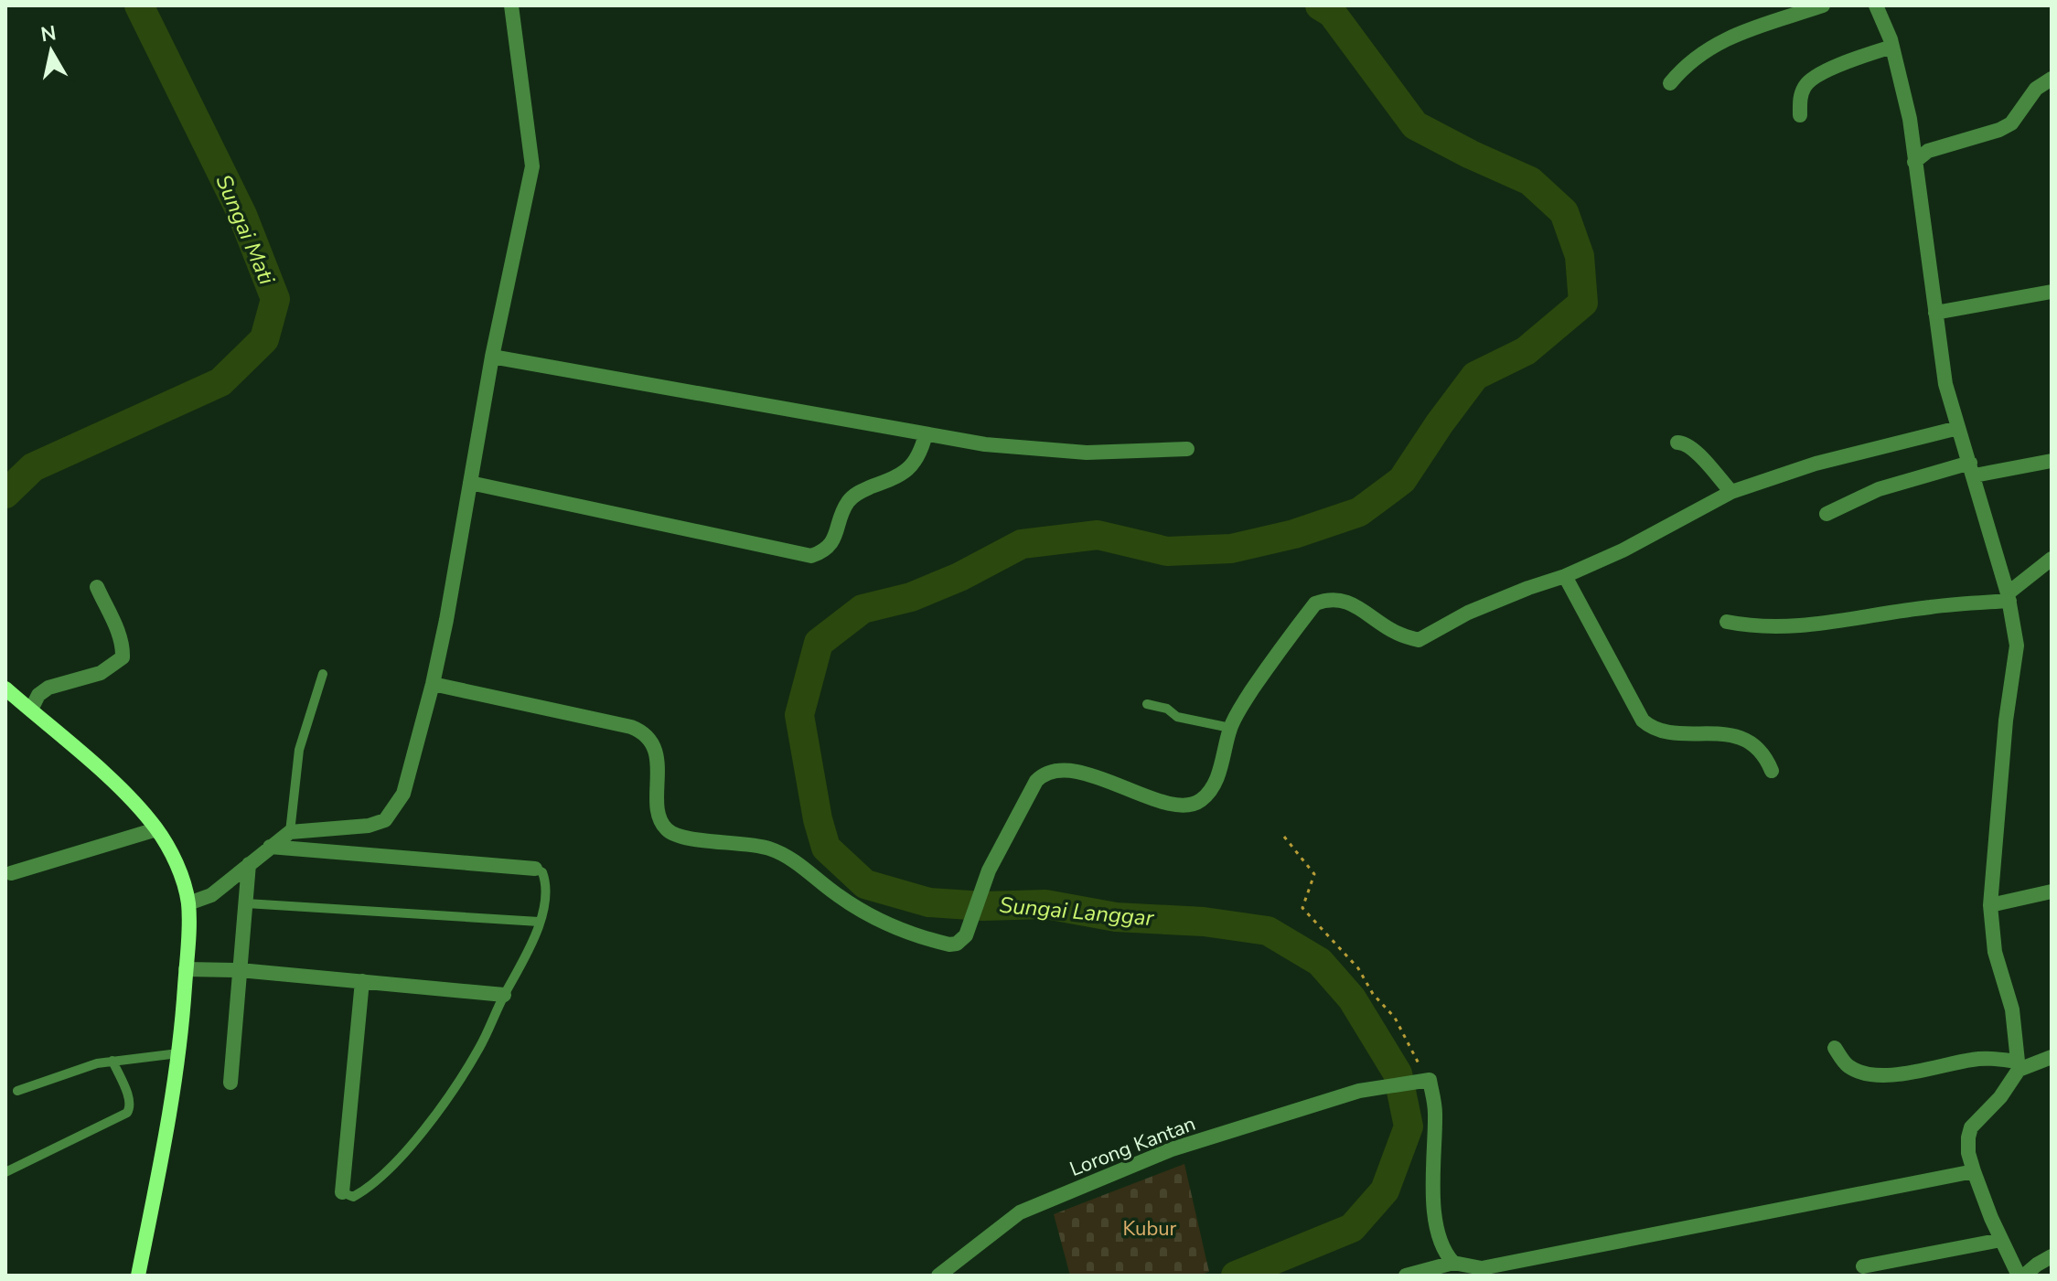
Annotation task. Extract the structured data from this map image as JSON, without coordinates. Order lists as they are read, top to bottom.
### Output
{
  "streets": {
    "street": ["Lorong Kantan"]
  },
  "water": ["Sungai Mati", "Sungai Langgar"],
  "parks": ["Kubur"],
  "north": "top"
}
